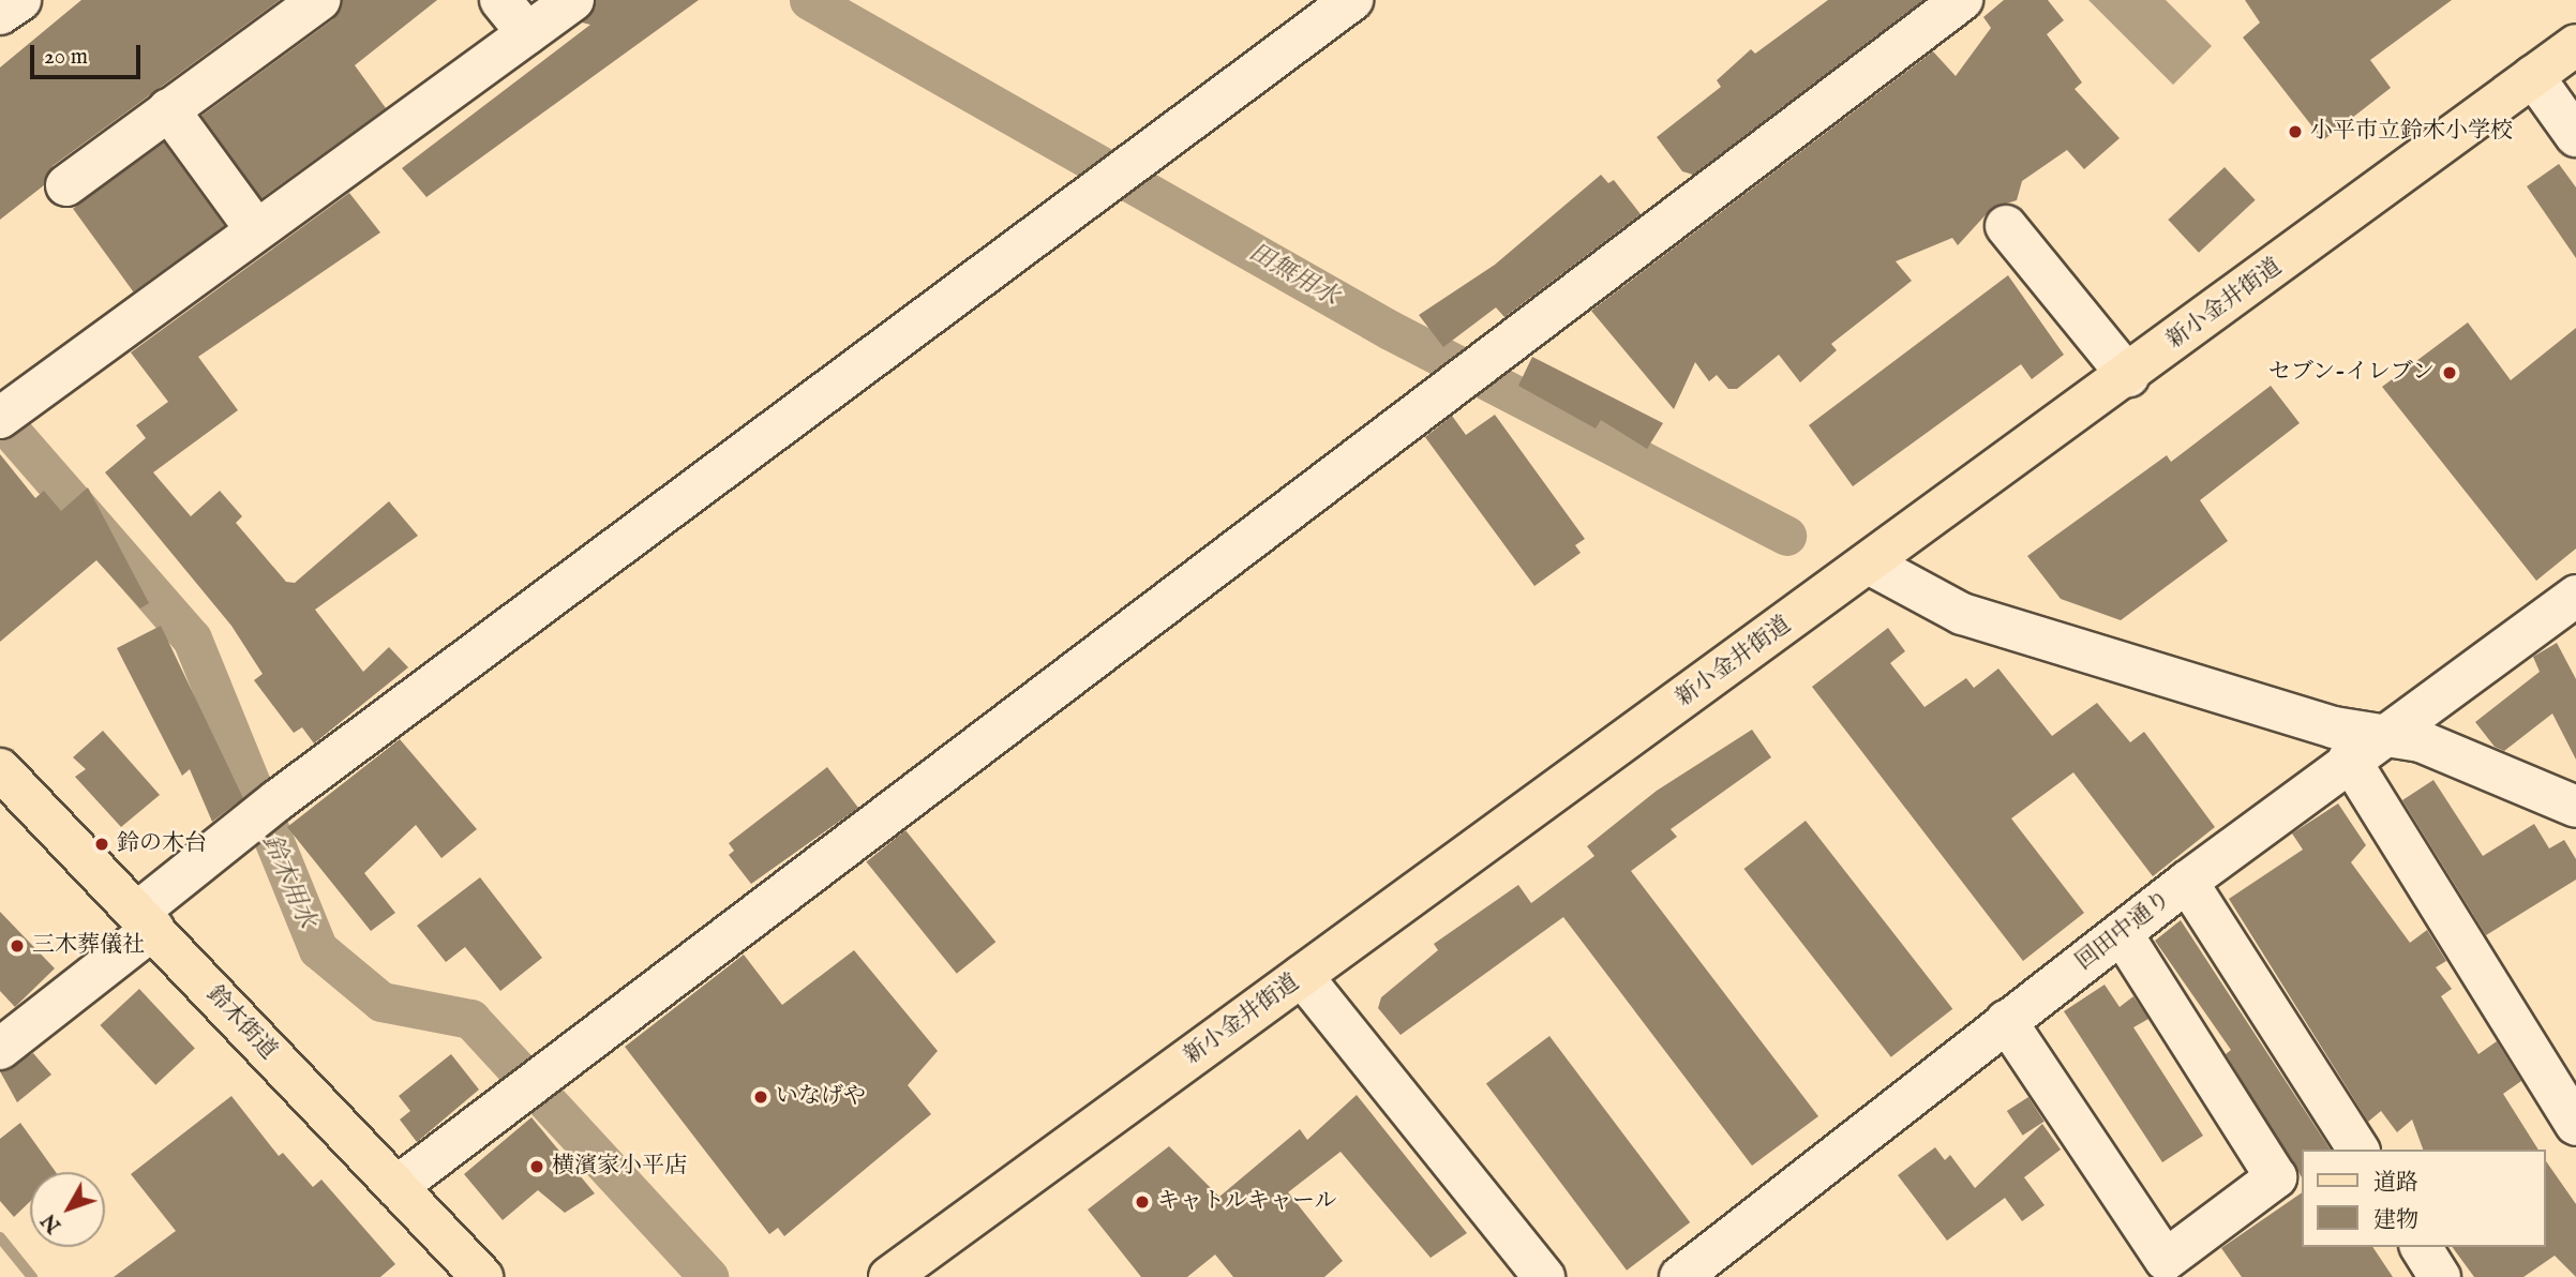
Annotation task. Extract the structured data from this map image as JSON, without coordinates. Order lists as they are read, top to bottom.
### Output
{
  "streets": {
    "main road": ["新小金井街道", "鈴木街道"],
    "street": ["回田中通り"]
  },
  "water": ["田無用水", "鈴木用水"],
  "places": [
    "小平市立鈴木小学校",
    "セブン-イレブン",
    "鈴の木台",
    "三木葬儀社",
    "いなげや",
    "横濱家小平店",
    "キャトルキャール"
  ],
  "legend": ["道路", "建物"],
  "scale_bar": "20 m",
  "north": "bottom left"
}
